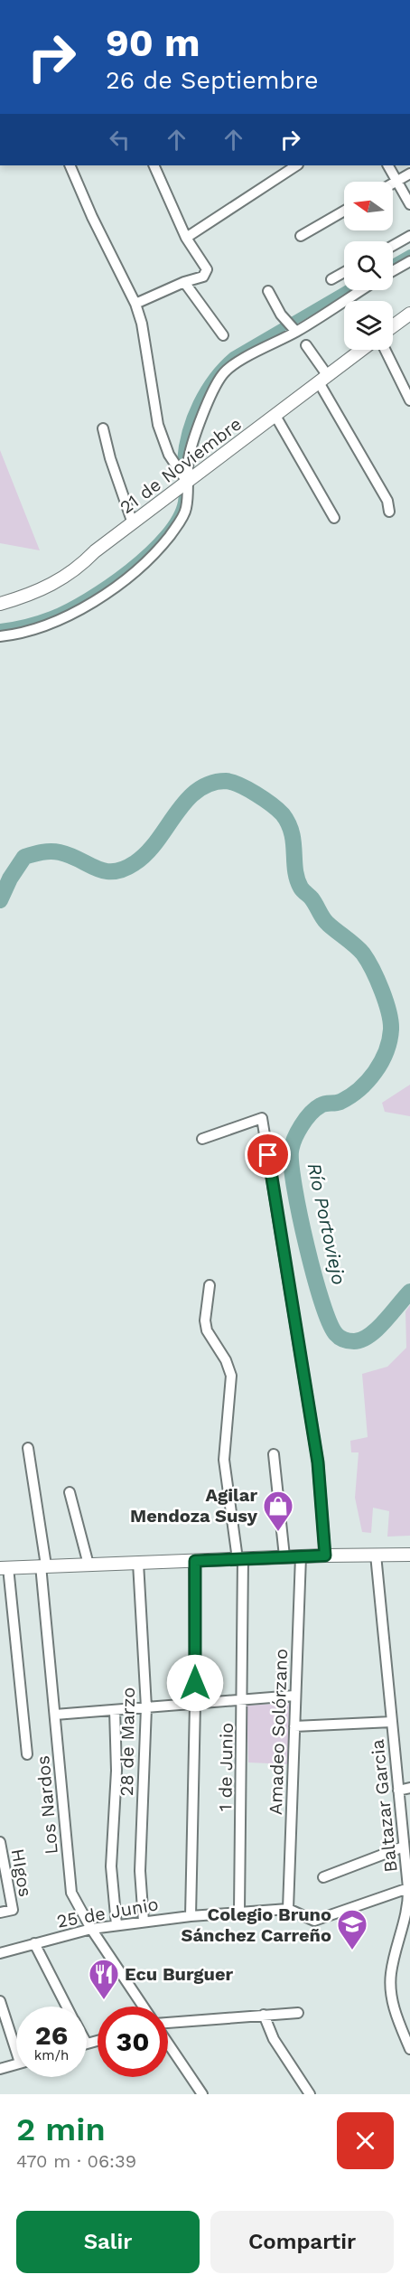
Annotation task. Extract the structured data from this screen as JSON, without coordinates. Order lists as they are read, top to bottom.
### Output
{
  "streets": {
    "street": [
      "21 de Noviembre",
      "Amadeo Solórzano",
      "28 de Marzo",
      "1 de Junio",
      "Los Nardos",
      "Baltazar Garcia",
      "HIgos",
      "25 de Junio"
    ]
  },
  "crossings": [
    ["Amadeo Solórzano", "25 de Junio"],
    ["28 de Marzo", "25 de Junio"],
    ["1 de Junio", "25 de Junio"],
    ["Los Nardos", "25 de Junio"]
  ],
  "water": ["Río Portoviejo"],
  "places": {
    "shop": ["Agilar Mendoza Susy"],
    "school or university": ["Colegio Bruno Sánchez Carreño"],
    "restaurant": ["Ecu Burguer"]
  },
  "north": "left",
  "page": {
    "turn": ["90 m", "26 de Septiembre"],
    "speed": "26 km/h",
    "limit": "30",
    "heading": ["2 min", "470 m · 06:39"],
    "buttons": ["Salir", "Compartir"]
  }
}
